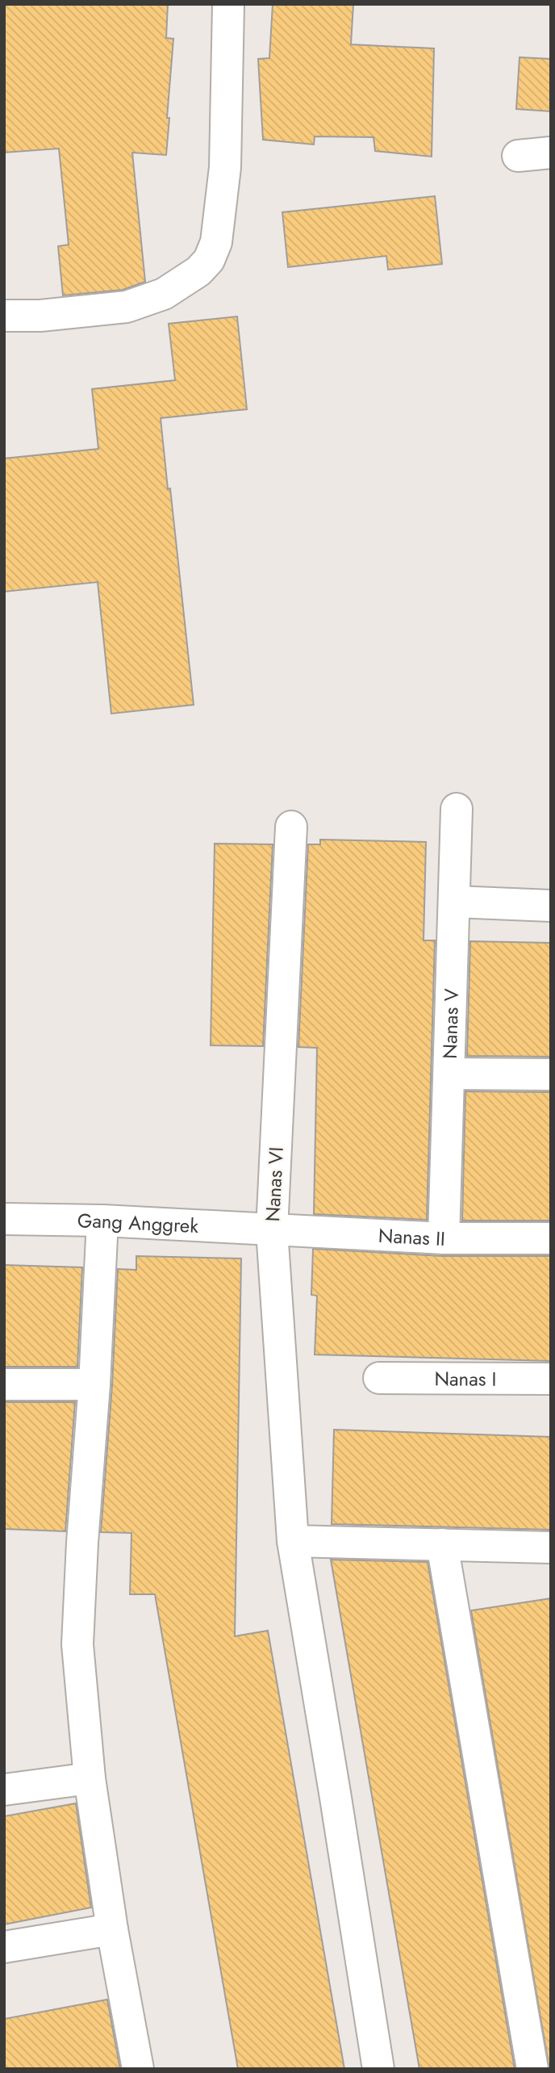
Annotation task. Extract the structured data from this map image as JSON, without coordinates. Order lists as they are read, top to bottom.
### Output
{
  "streets": {
    "street": [
      "Nanas V",
      "Nanas VI",
      "Gang Anggrek",
      "Nanas II",
      "Nanas I"
    ]
  },
  "crossings": [
    ["Nanas V", "Nanas II"],
    ["Nanas VI", "Gang Anggrek"],
    ["Nanas VI", "Nanas II"],
    ["Gang Anggrek", "Nanas II"]
  ]
}
